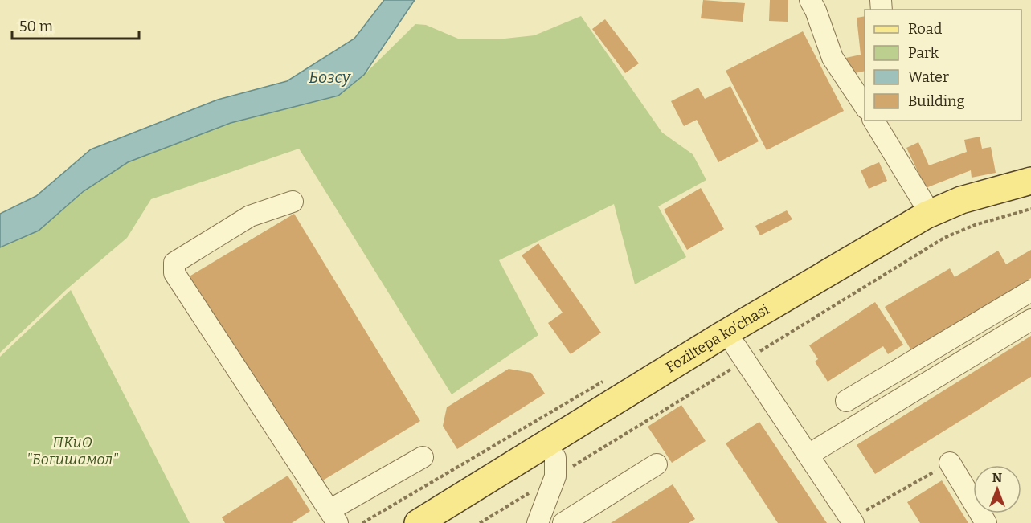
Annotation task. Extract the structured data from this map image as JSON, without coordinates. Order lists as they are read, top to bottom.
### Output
{
  "streets": {
    "main road": ["Foziltepa ko'chasi"]
  },
  "water": ["Бозсу"],
  "parks": ["ПКиО \"Богишамол\""],
  "legend": [
    "Road",
    "Park",
    "Water",
    "Building"
  ],
  "scale_bar": "50 m",
  "north": "top"
}
